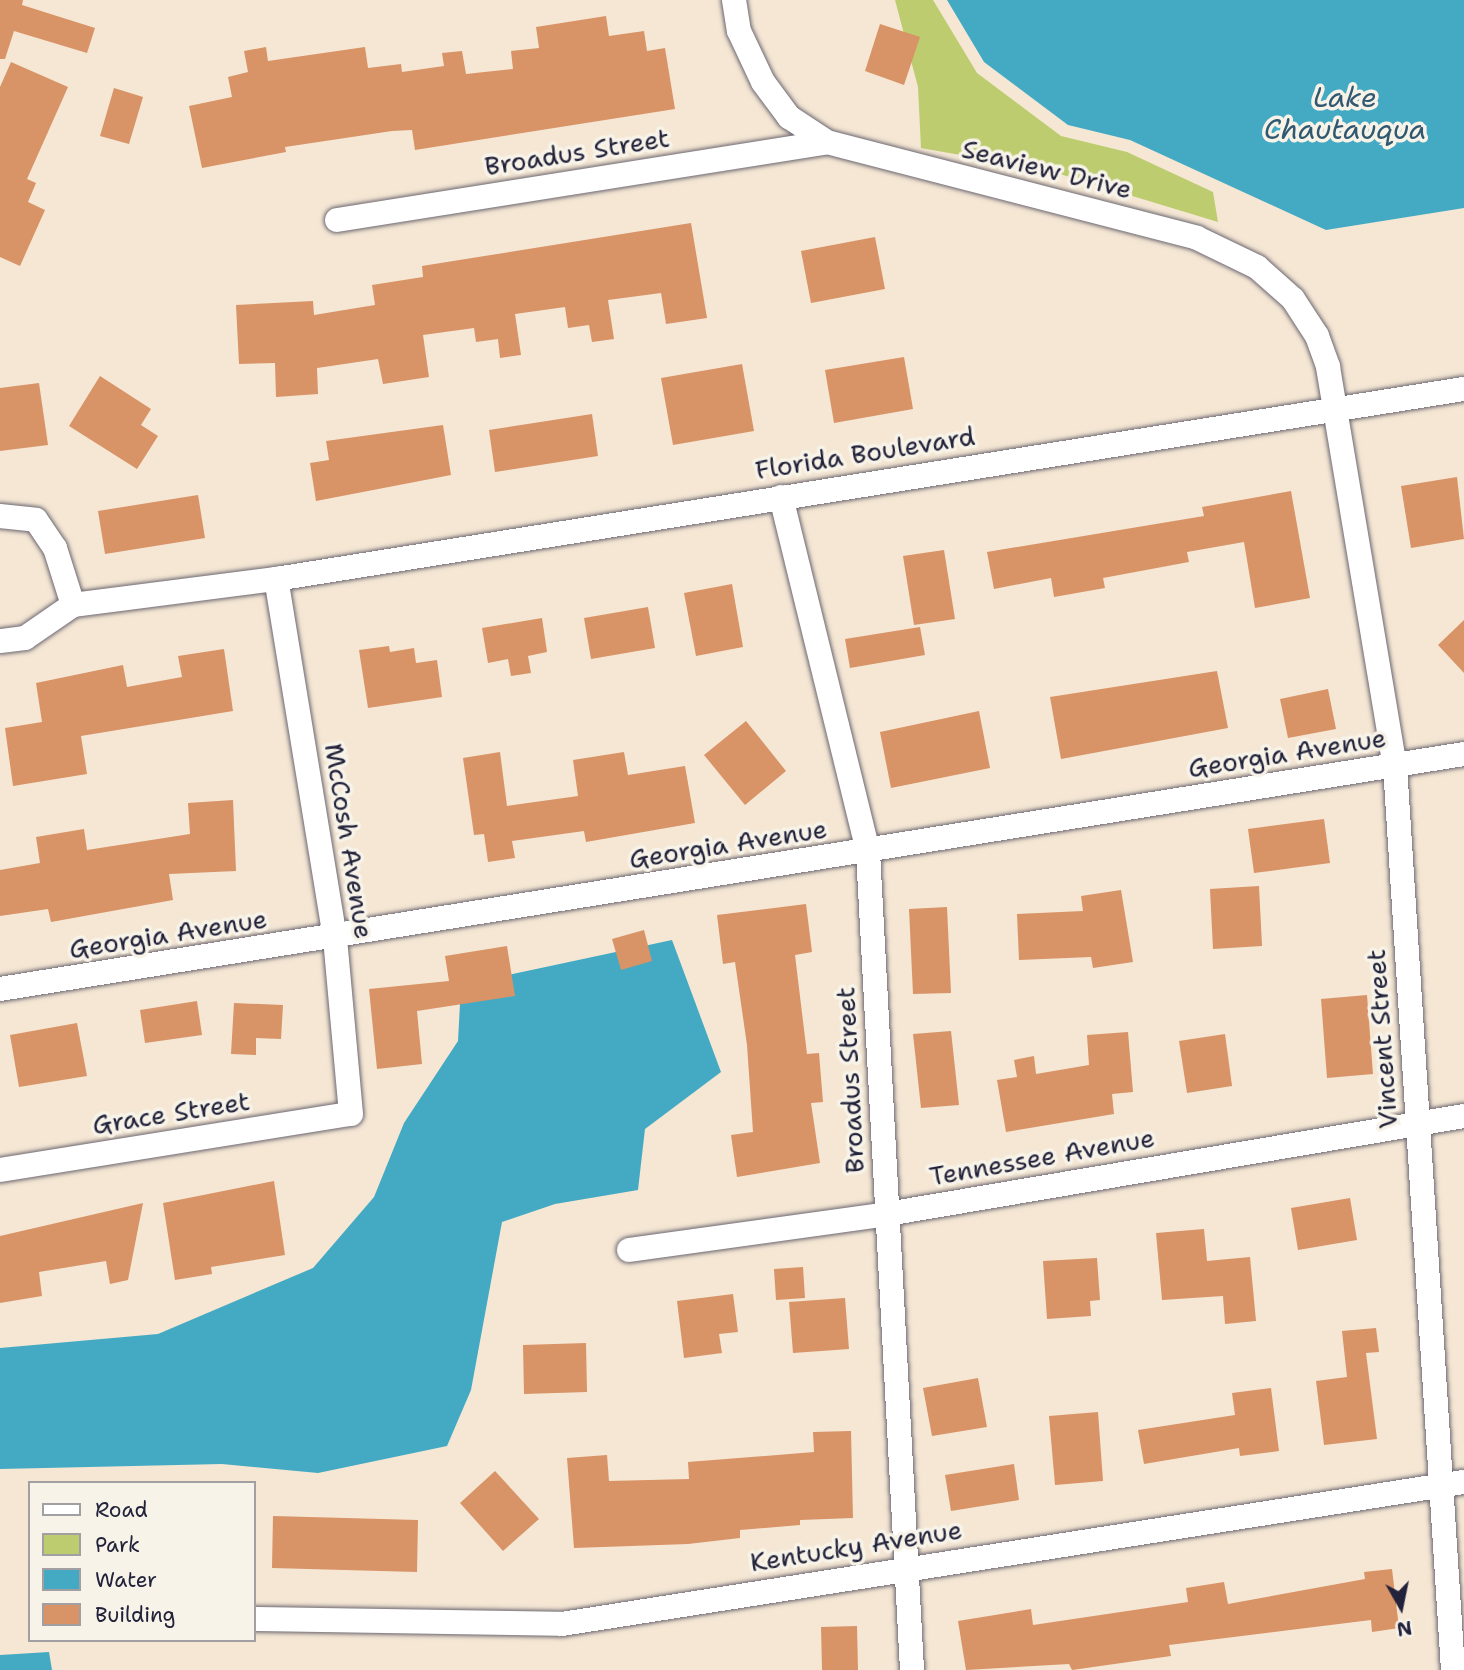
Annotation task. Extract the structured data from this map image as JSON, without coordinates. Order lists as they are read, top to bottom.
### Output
{
  "streets": {
    "street": [
      "Broadus Street",
      "Seaview Drive",
      "Florida Boulevard",
      "Georgia Avenue",
      "McCosh Avenue",
      "Vincent Street",
      "Grace Street",
      "Tennessee Avenue",
      "Kentucky Avenue"
    ]
  },
  "crossings": [
    ["Broadus Street", "Seaview Drive"],
    ["Broadus Street", "Florida Boulevard"],
    ["Broadus Street", "Georgia Avenue"],
    ["Broadus Street", "Tennessee Avenue"],
    ["Broadus Street", "Kentucky Avenue"],
    ["Seaview Drive", "Florida Boulevard"],
    ["Seaview Drive", "Vincent Street"],
    ["Florida Boulevard", "McCosh Avenue"],
    ["Florida Boulevard", "Vincent Street"],
    ["Georgia Avenue", "McCosh Avenue"],
    ["Georgia Avenue", "Vincent Street"],
    ["McCosh Avenue", "Grace Street"],
    ["Vincent Street", "Tennessee Avenue"],
    ["Vincent Street", "Kentucky Avenue"]
  ],
  "water": ["Lake Chautauqua"],
  "legend": [
    "Road",
    "Park",
    "Water",
    "Building"
  ],
  "north": "bottom"
}
